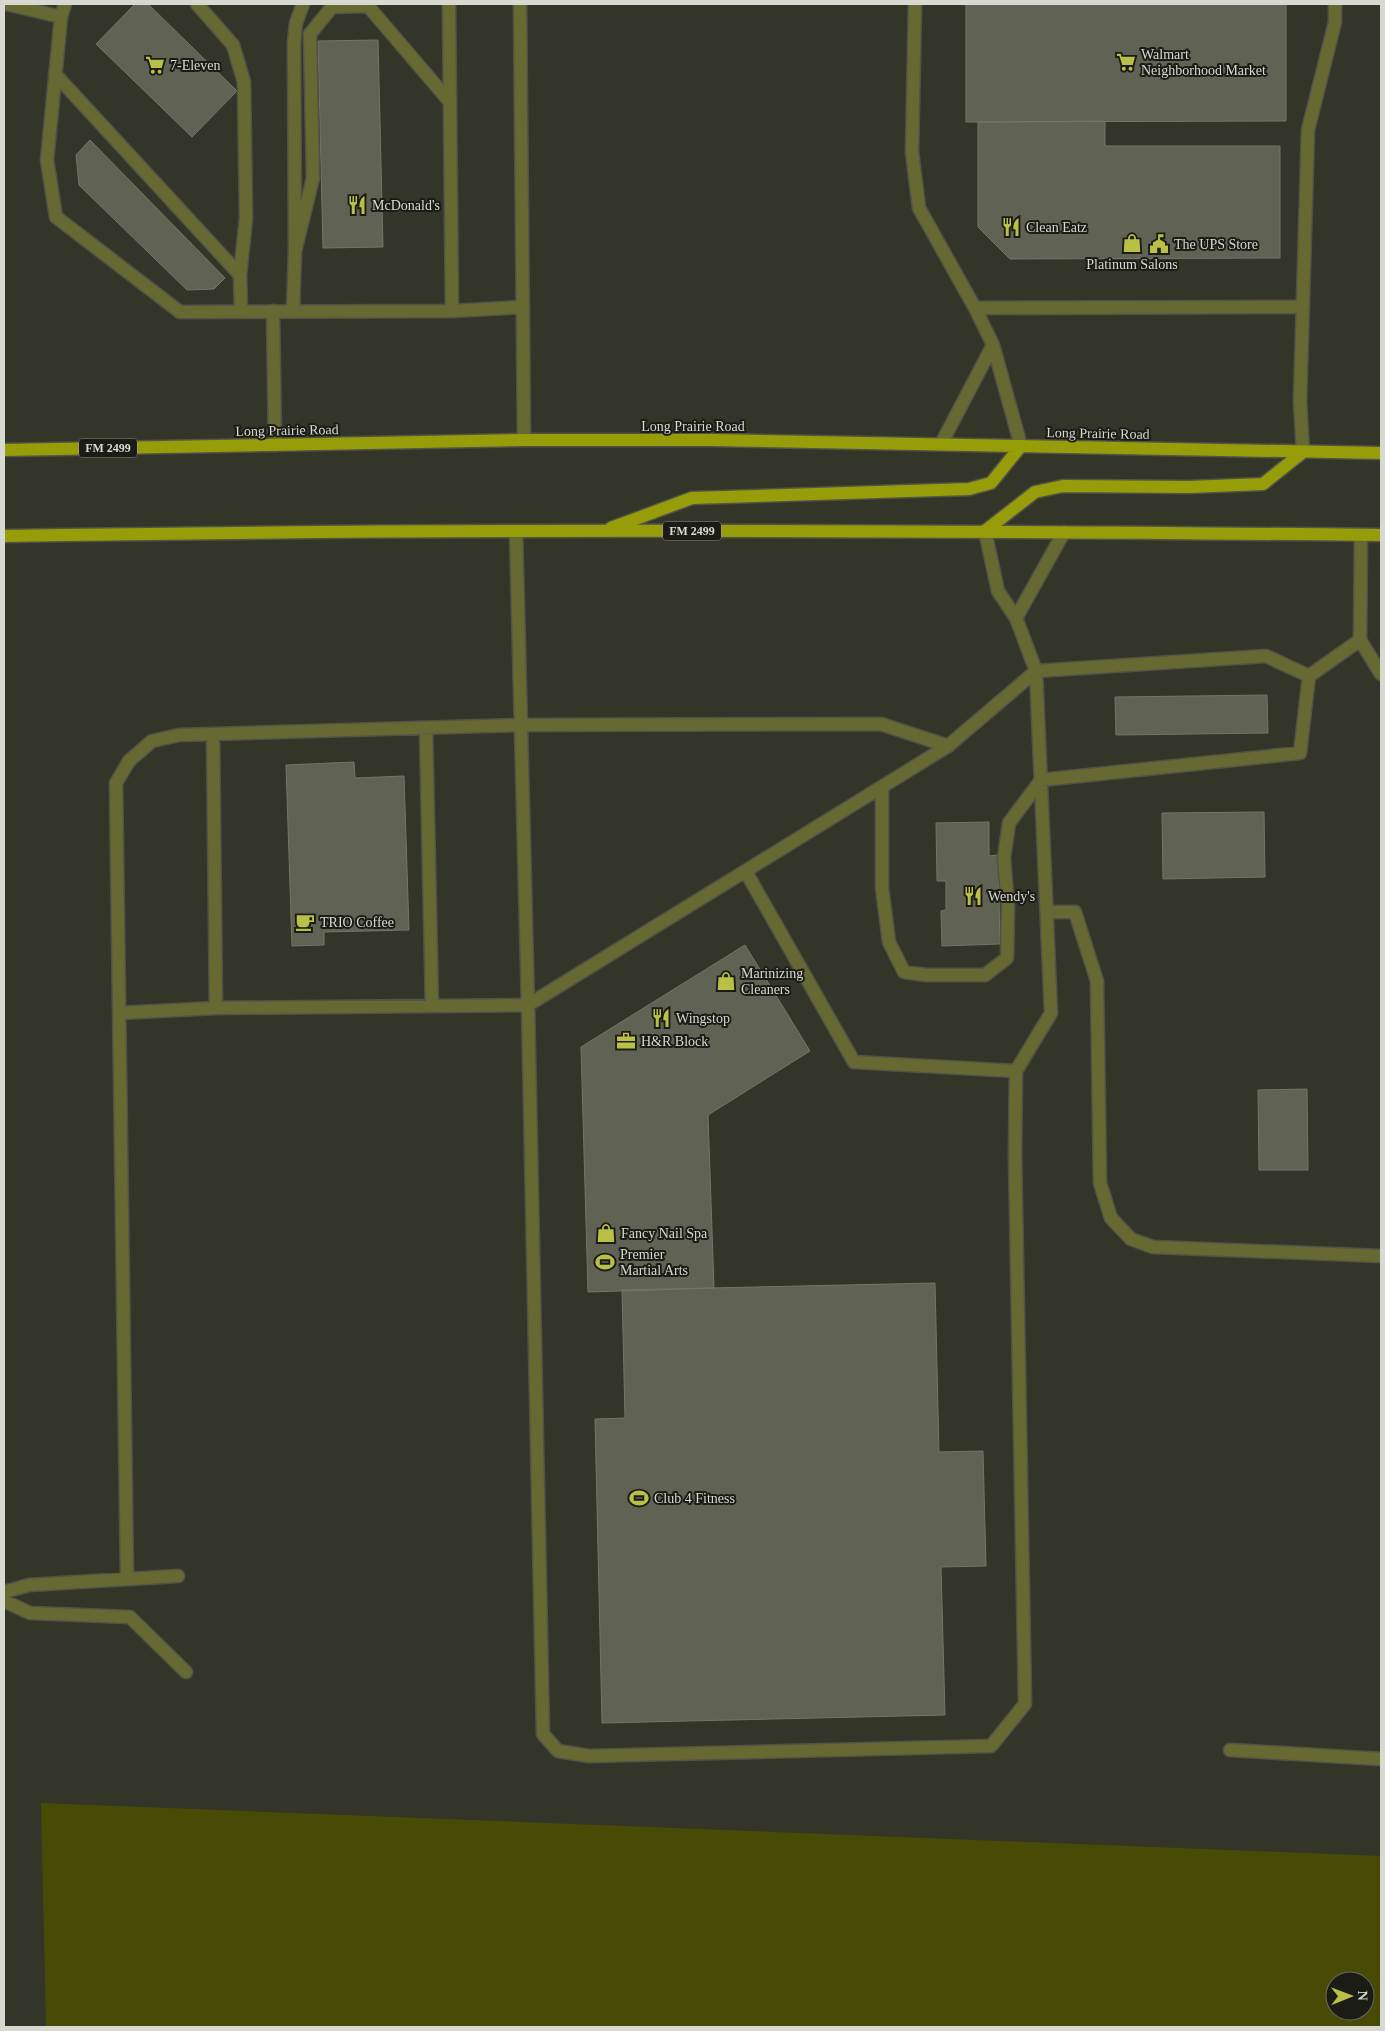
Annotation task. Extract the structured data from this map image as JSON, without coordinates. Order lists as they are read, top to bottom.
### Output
{
  "streets": {
    "main road": ["Long Prairie Road", "FM 2499"]
  },
  "places": {
    "supermarket": ["Walmart Neighborhood Market", "7-Eleven"],
    "restaurant": [
      "McDonald's",
      "Clean Eatz",
      "Wendy's",
      "Wingstop"
    ],
    "shop": ["Platinum Salons", "Marinizing Cleaners", "Fancy Nail Spa"],
    "public building": ["The UPS Store"],
    "cafe": ["TRIO Coffee"],
    "office": ["H&R Block"],
    "sports": ["Premier Martial Arts", "Club 4 Fitness"]
  },
  "north": "right"
}
